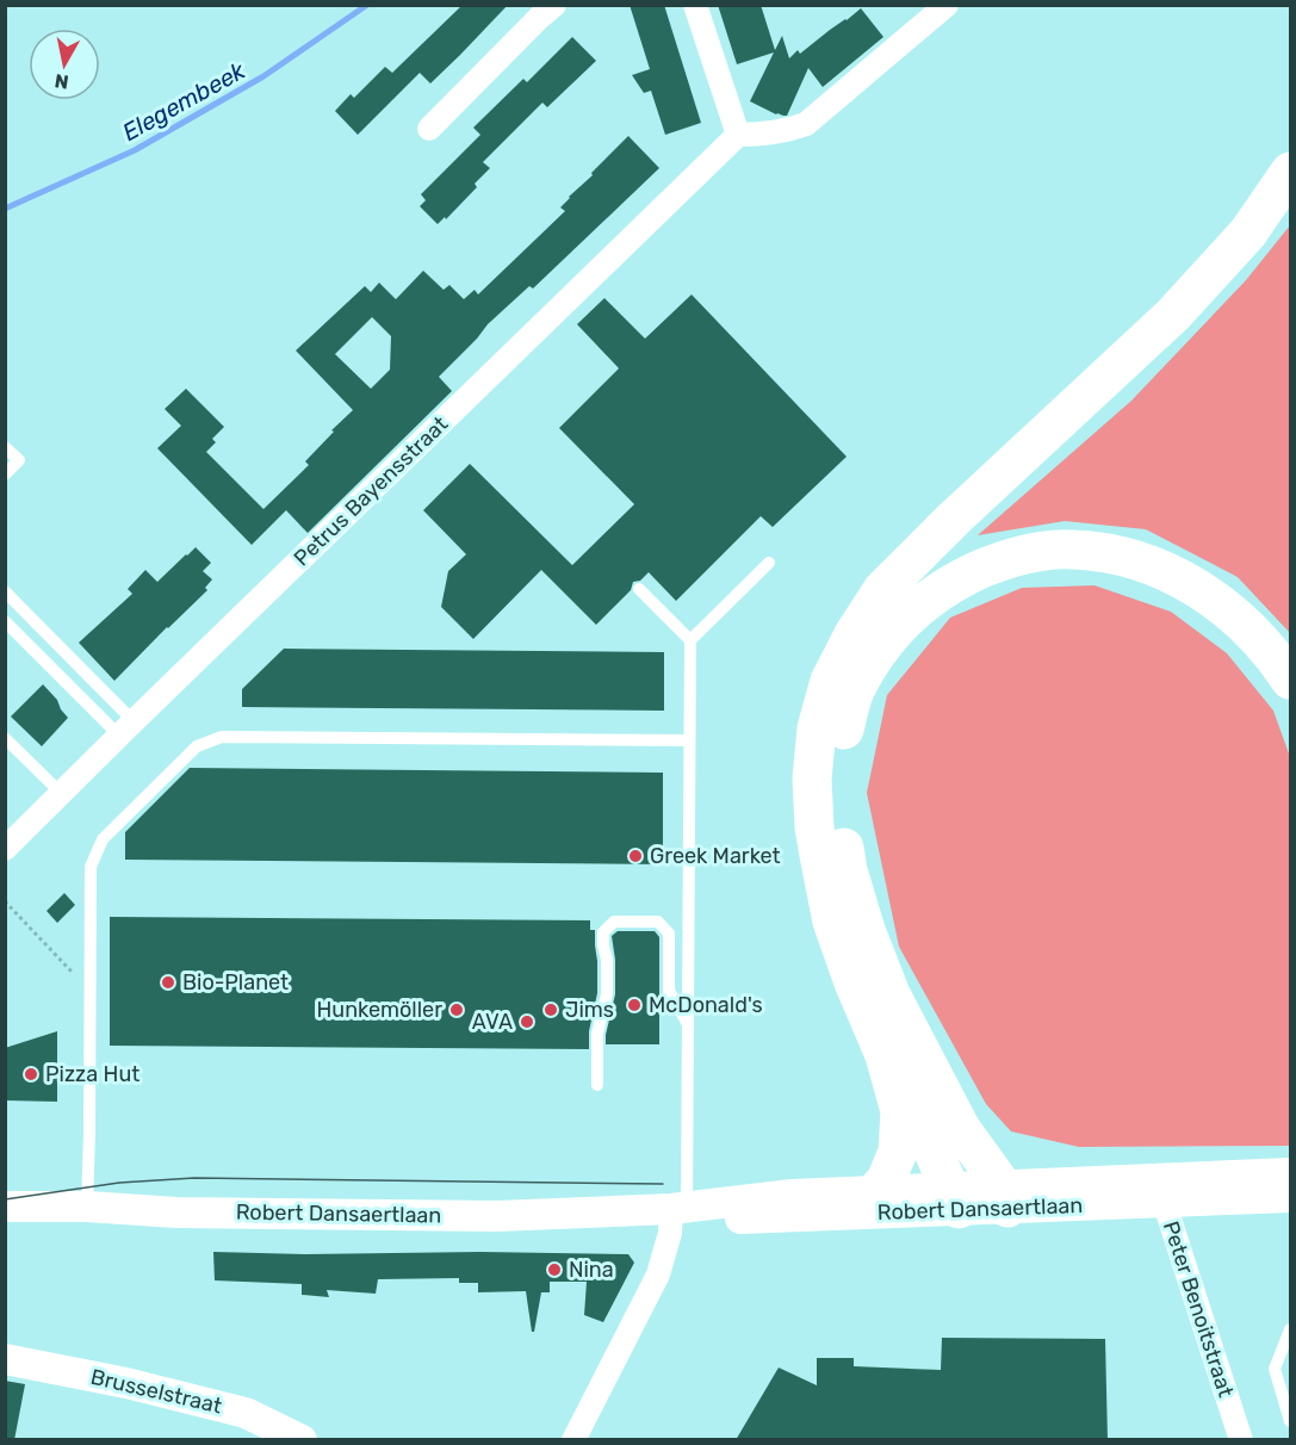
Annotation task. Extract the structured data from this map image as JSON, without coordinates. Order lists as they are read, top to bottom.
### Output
{
  "streets": {
    "street": [
      "Petrus Bayensstraat",
      "Robert Dansaertlaan",
      "Peter Benoitstraat",
      "Brusselstraat"
    ]
  },
  "crossings": [
    ["Robert Dansaertlaan", "Peter Benoitstraat"]
  ],
  "water": ["Elegembeek"],
  "places": [
    "Greek Market",
    "Bio-Planet",
    "McDonald's",
    "Hunkemöller",
    "Jims",
    "AVA",
    "Pizza Hut",
    "Nina"
  ],
  "north": "bottom"
}
